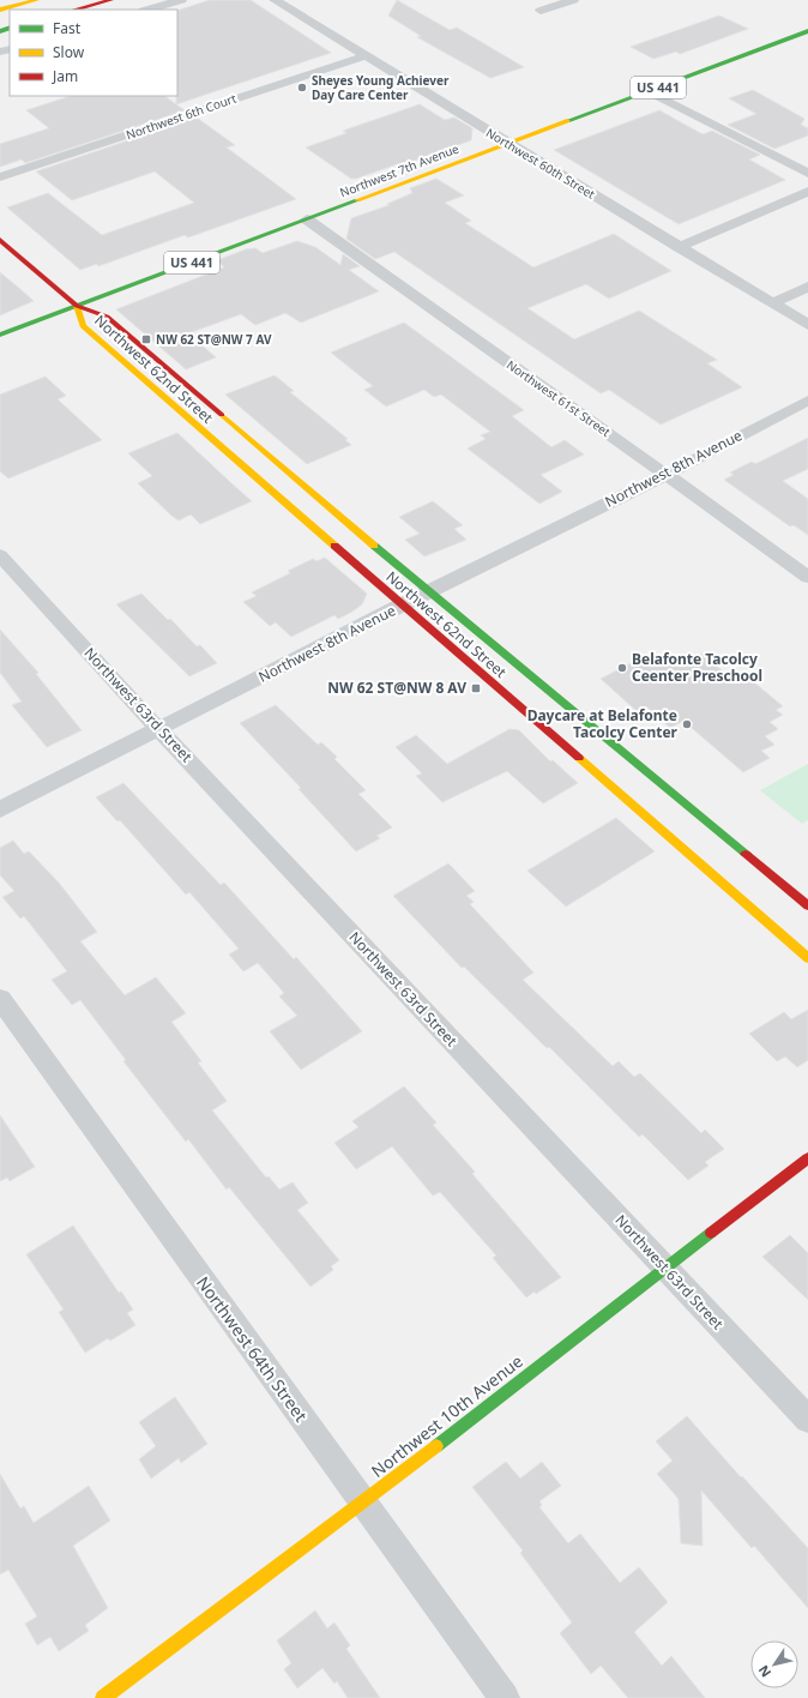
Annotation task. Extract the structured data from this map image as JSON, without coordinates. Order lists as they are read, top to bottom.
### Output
{
  "streets": {
    "main road": [
      "US 441",
      "Northwest 7th Avenue",
      "Northwest 62nd Street",
      "Northwest 10th Avenue"
    ],
    "street": [
      "Northwest 6th Court",
      "Northwest 60th Street",
      "Northwest 61st Street",
      "Northwest 8th Avenue",
      "Northwest 63rd Street",
      "Northwest 64th Street"
    ]
  },
  "crossings": [
    ["Northwest 6th Court", "Northwest 60th Street"],
    ["Northwest 60th Street", "Northwest 7th Avenue"],
    ["Northwest 7th Avenue", "Northwest 62nd Street"],
    ["Northwest 7th Avenue", "Northwest 61st Street"],
    ["Northwest 62nd Street", "Northwest 8th Avenue"],
    ["Northwest 61st Street", "Northwest 8th Avenue"],
    ["Northwest 8th Avenue", "Northwest 63rd Street"],
    ["Northwest 63rd Street", "Northwest 10th Avenue"],
    ["Northwest 64th Street", "Northwest 10th Avenue"]
  ],
  "places": {
    "other": ["Sheyes Young Achiever Day Care Center", "Belafonte Tacolcy Ceenter Preschool", "Daycare at Belafonte Tacolcy Center"],
    "transit": ["NW 62 ST@NW 7 AV", "NW 62 ST@NW 8 AV"]
  },
  "legend": ["Fast", "Slow", "Jam"],
  "north": "bottom left"
}
